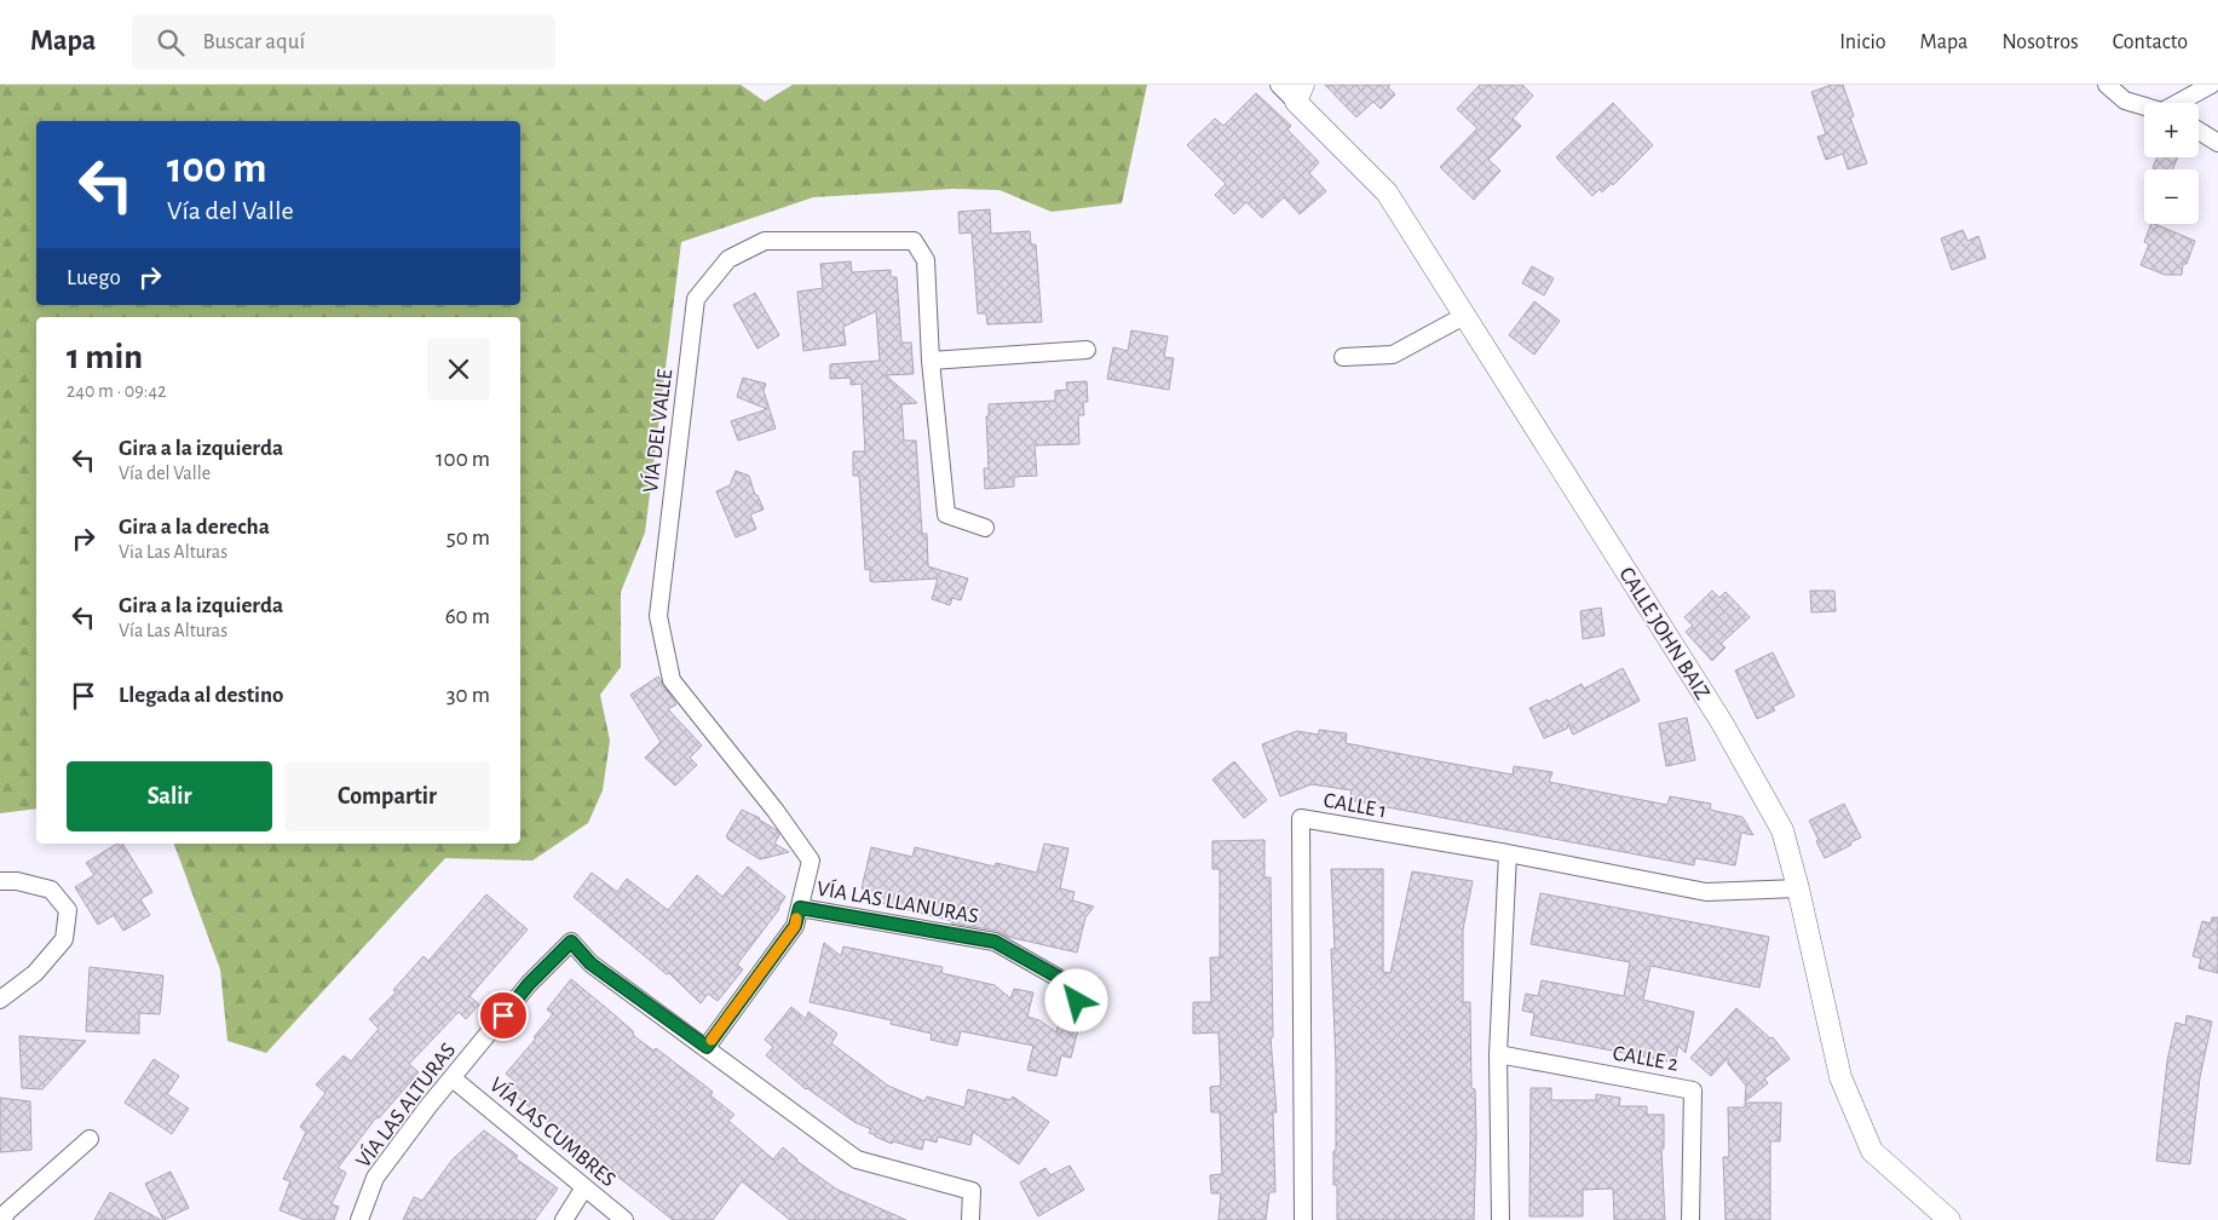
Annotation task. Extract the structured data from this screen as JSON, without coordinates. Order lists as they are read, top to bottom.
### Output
{
  "streets": {
    "street": [
      "VÍA DEL VALLE",
      "CALLE JOHN BAIZ",
      "CALLE 1",
      "VÍA LAS LLANURAS",
      "CALLE 2",
      "VÍA LAS ALTURAS",
      "VÍA LAS CUMBRES"
    ]
  },
  "crossings": [
    ["VÍA DEL VALLE", "VÍA LAS LLANURAS"],
    ["VÍA DEL VALLE", "VÍA LAS ALTURAS"],
    ["CALLE JOHN BAIZ", "CALLE 1"],
    ["VÍA LAS ALTURAS", "VÍA LAS CUMBRES"]
  ],
  "page": {
    "header": "Mapa",
    "search": "Buscar aquí",
    "nav": [
      "Inicio",
      "Mapa",
      "Nosotros",
      "Contacto"
    ],
    "map_buttons": ["+", "−"],
    "turn": ["100 m", "Vía del Valle"],
    "then": "Luego",
    "heading": ["1 min", "240 m · 09:42"],
    "list": [
      {
        "name": "Gira a la izquierda",
        "note": "Vía del Valle",
        "value": "100 m"
      },
      {
        "name": "Gira a la derecha",
        "note": "Via Las Alturas",
        "value": "50 m"
      },
      {
        "name": "Gira a la izquierda",
        "note": "Vía Las Alturas",
        "value": "60 m"
      },
      {
        "name": "Llegada al destino",
        "value": "30 m"
      }
    ],
    "buttons": ["Salir", "Compartir"]
  }
}
